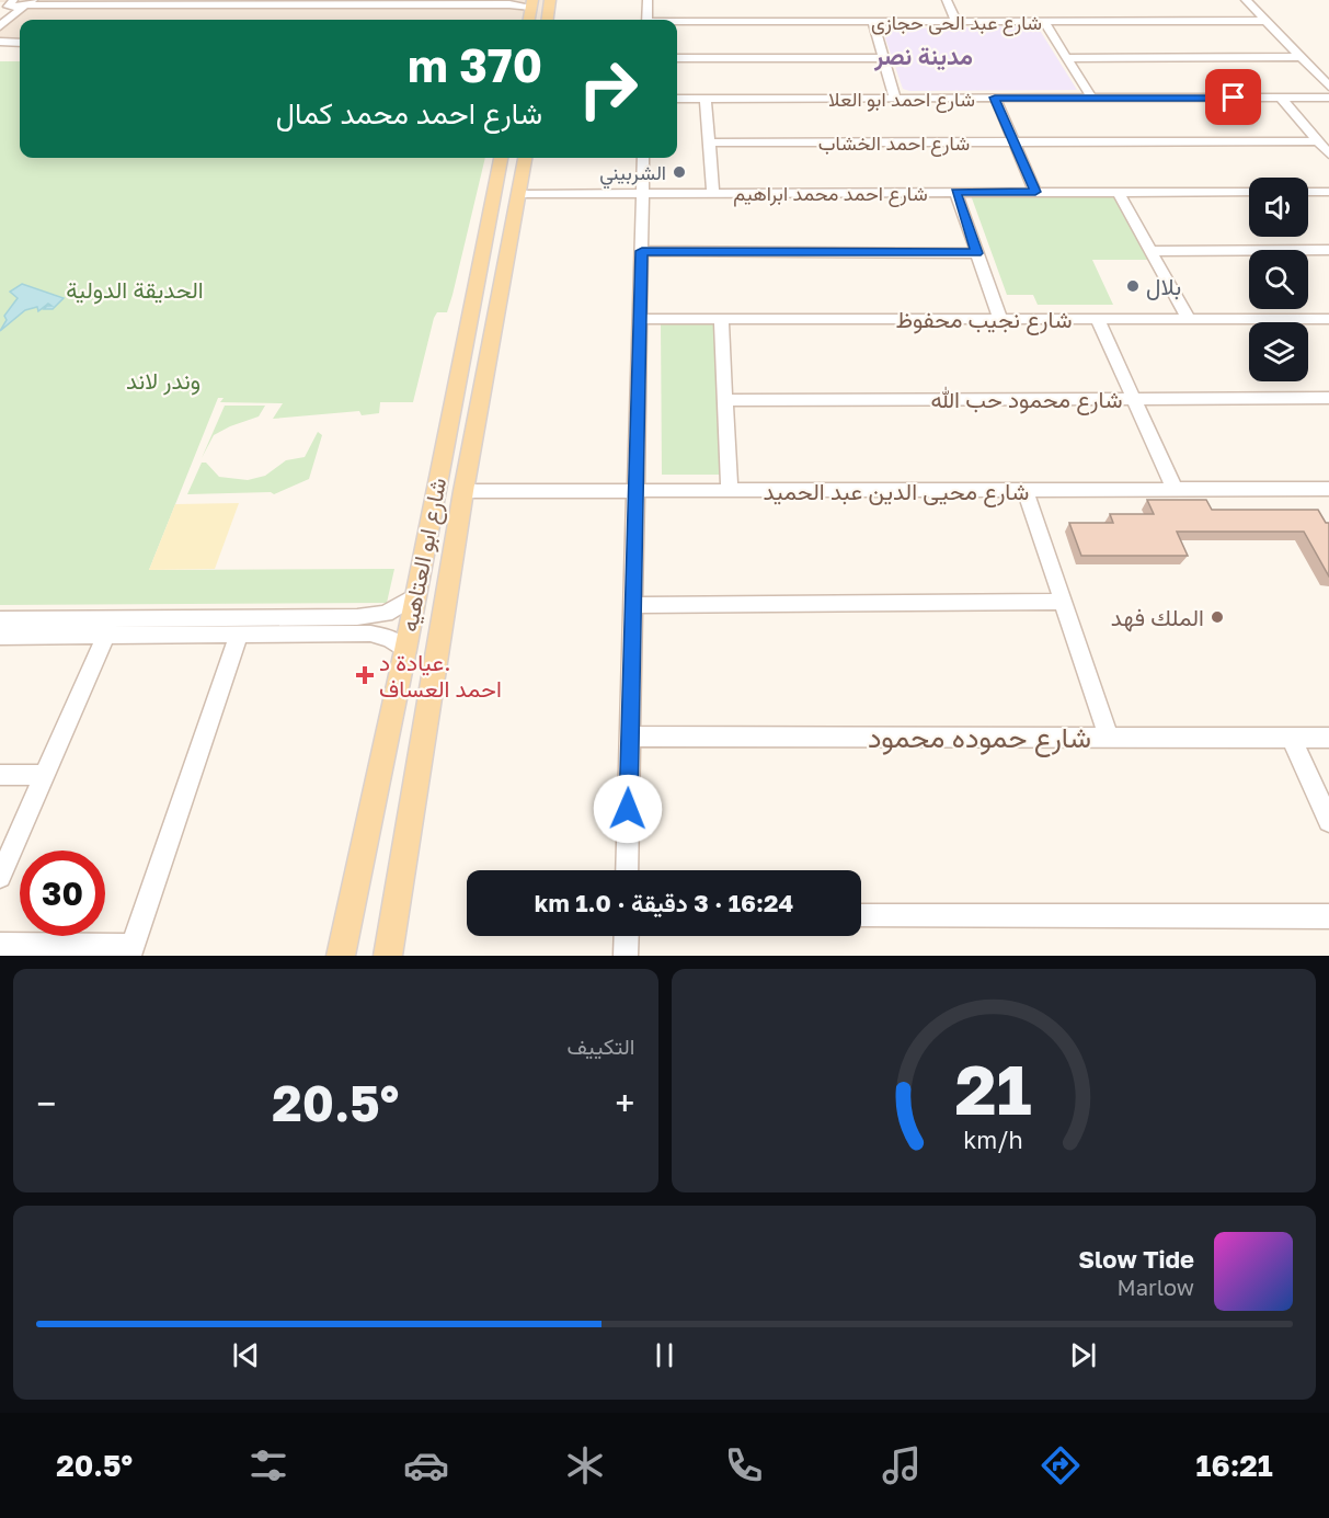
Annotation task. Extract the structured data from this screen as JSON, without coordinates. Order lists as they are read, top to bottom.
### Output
{
  "streets": {
    "main road": ["شارع ابو العتاهيه"],
    "street": [
      "شارع عبد الحى حجازى",
      "شارع احمد ابو العلا",
      "شارع احمد الخشاب",
      "شارع احمد محمد ابراهيم",
      "شارع نجيب محفوظ",
      "شارع محمود حب الله",
      "شارع محيى الدين عبد الحميد",
      "شارع حموده محمود"
    ]
  },
  "crossings": [
    ["شارع احمد محمد ابراهيم", "شارع ابو العتاهيه"],
    ["شارع محيى الدين عبد الحميد", "شارع ابو العتاهيه"]
  ],
  "districts": ["مدينة نصر"],
  "parks": ["الحديقة الدولية", "وندر لاند"],
  "places": {
    "other": ["الشربيني", "بلال", "الملك فهد"],
    "health": ["عيادة د. احمد العساف"]
  },
  "page": {
    "turn": ["370 m", "شارع احمد محمد كمال"],
    "limit": "30",
    "trip": "16:24 · 3 دقيقة · 1.0 km",
    "tile": "التكييف",
    "heat": ["−", "20.5°", "+"],
    "song": ["Slow Tide", "Marlow"],
    "tabs": ["16:21", "20.5°"],
    "gauge": ["21", "km/h"]
  }
}
